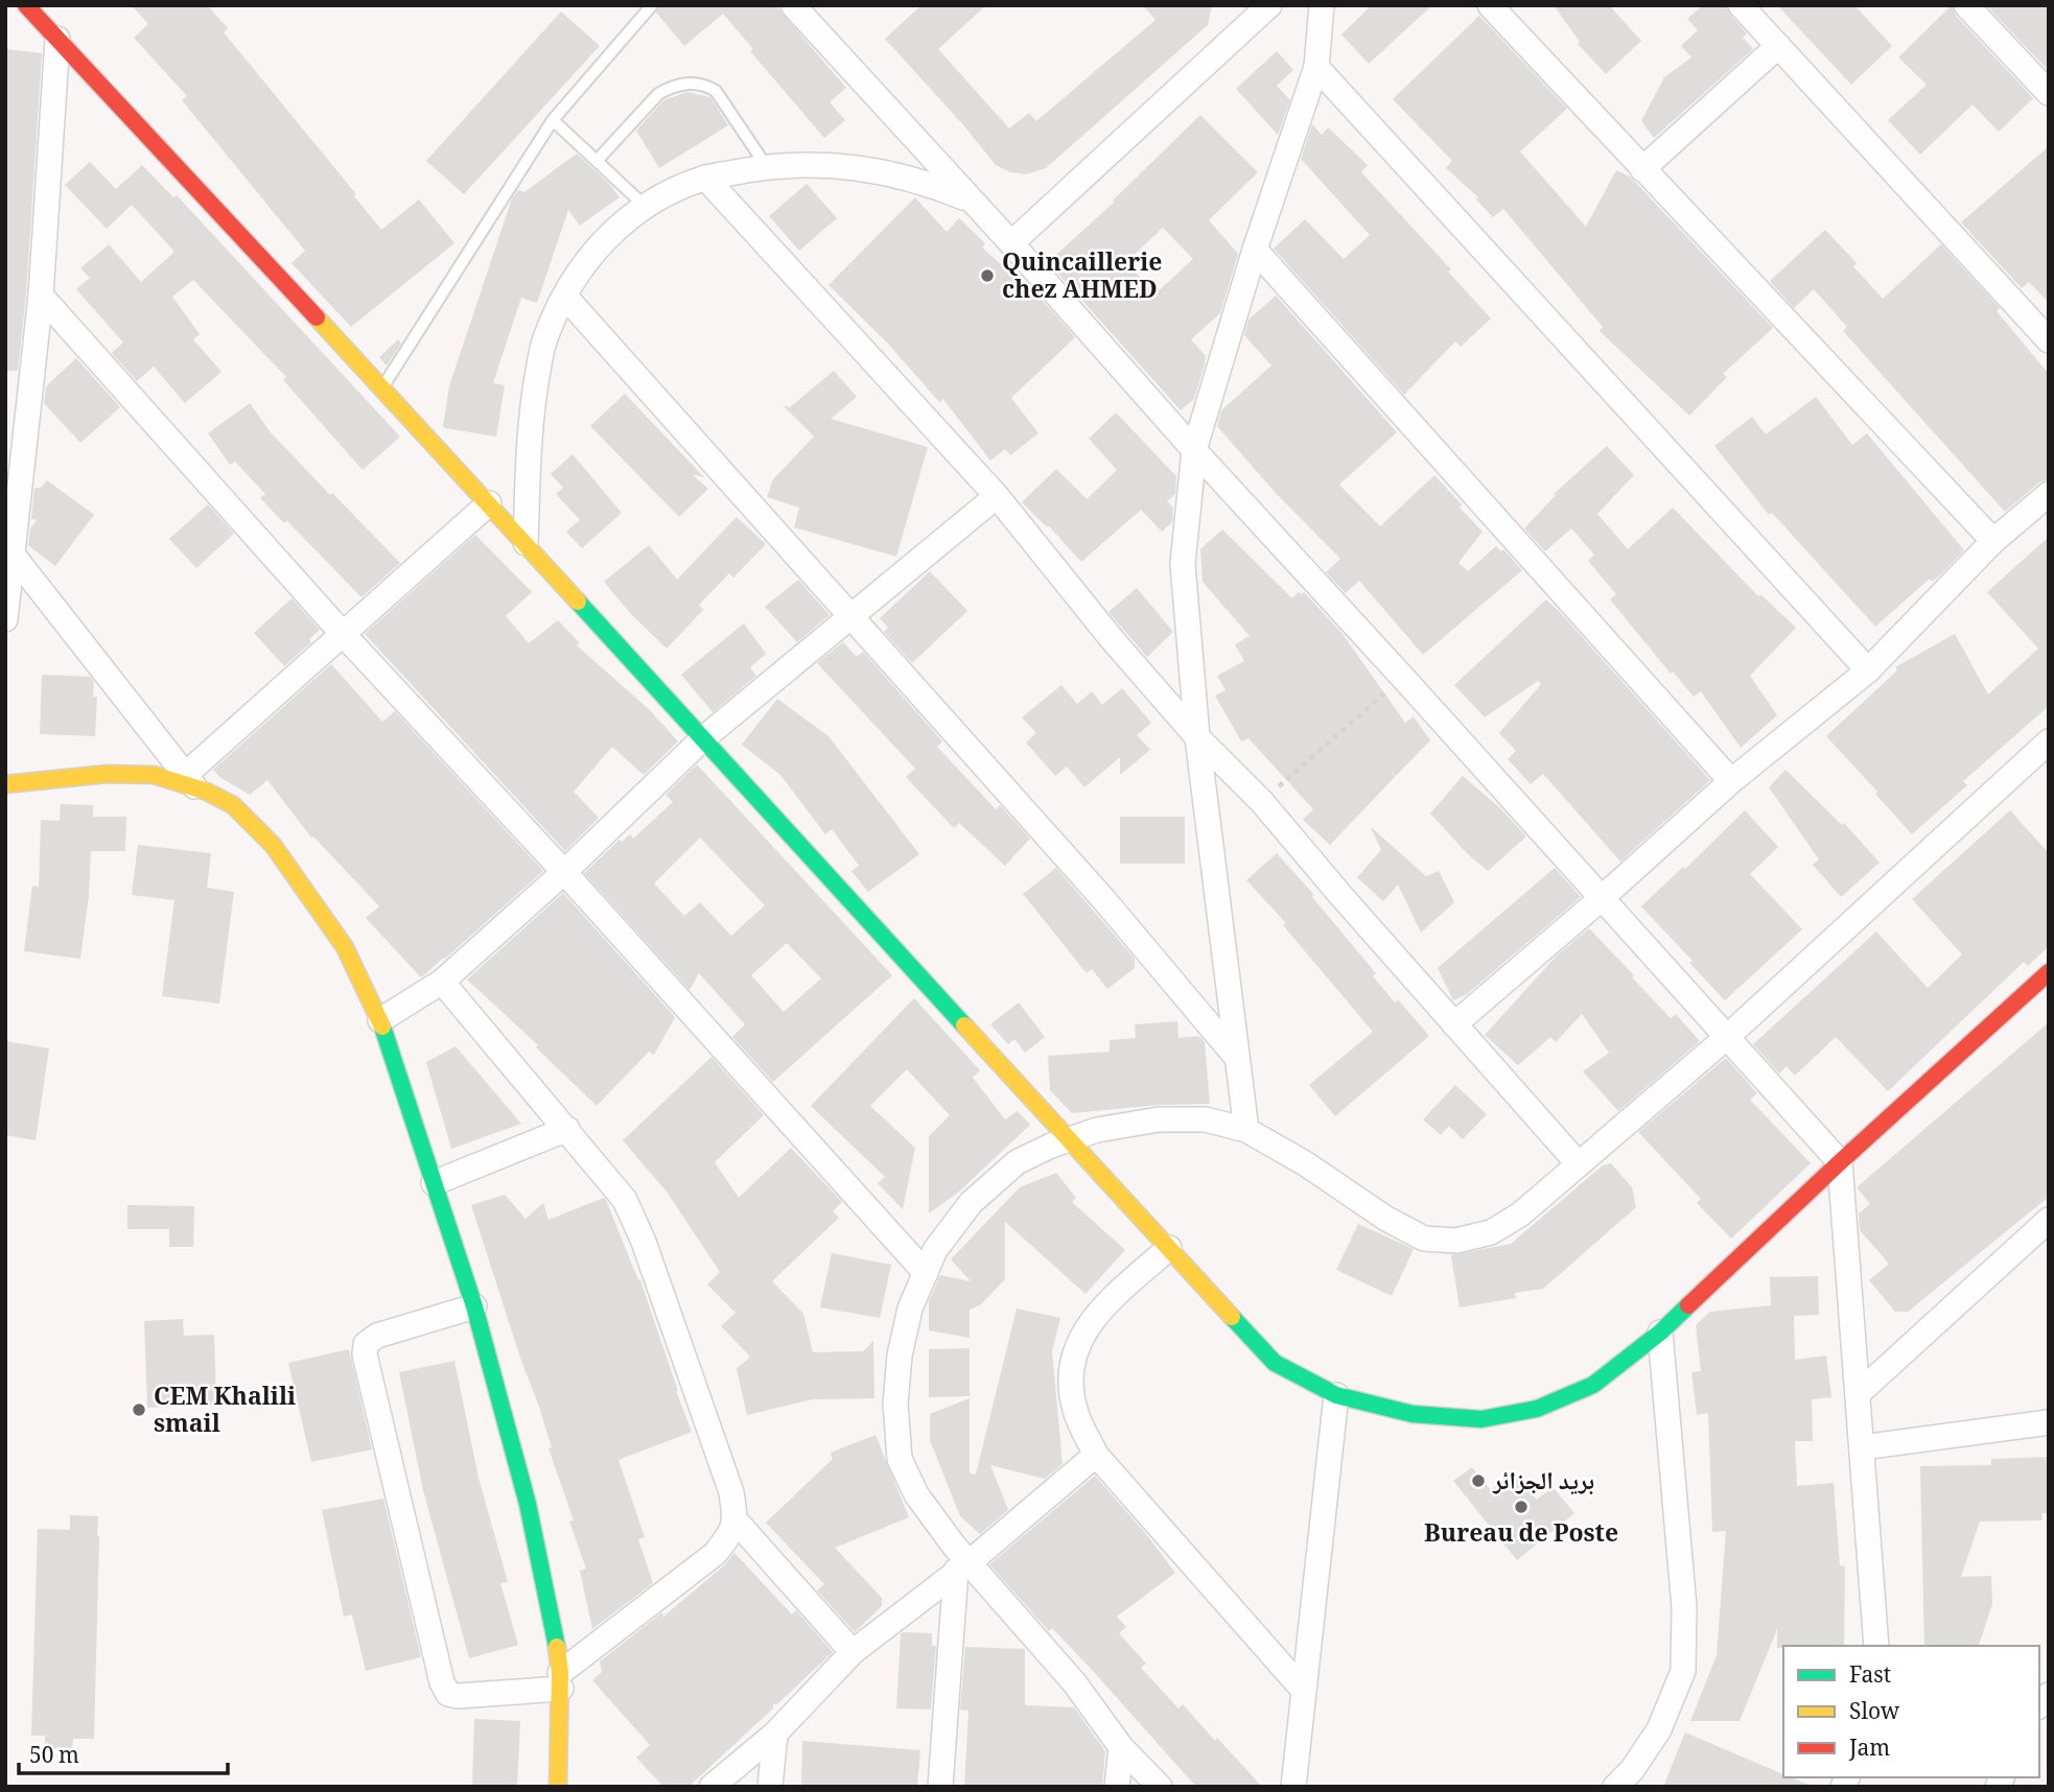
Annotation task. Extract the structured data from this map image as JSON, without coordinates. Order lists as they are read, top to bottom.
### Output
{
  "places": [
    "Quincaillerie chez AHMED",
    "CEM Khalili smail",
    "بريد الجزائر",
    "Bureau de Poste"
  ],
  "legend": ["Fast", "Slow", "Jam"],
  "scale_bar": "50 m"
}
